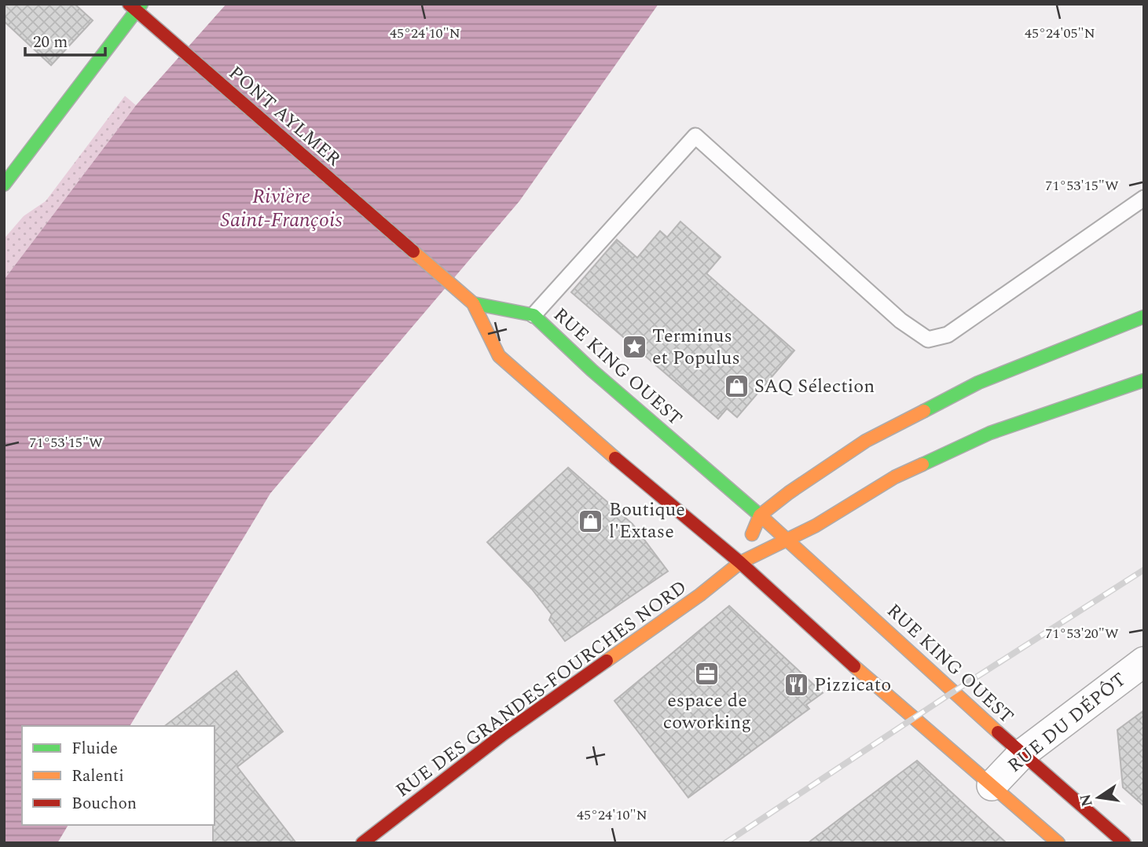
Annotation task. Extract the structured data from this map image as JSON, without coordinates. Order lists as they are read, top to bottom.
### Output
{
  "streets": {
    "main road": ["PONT AYLMER", "RUE KING OUEST", "RUE DES GRANDES-FOURCHES NORD"],
    "street": ["RUE DU DÉPÔT"]
  },
  "crossings": [
    ["PONT AYLMER", "RUE KING OUEST"],
    ["RUE KING OUEST", "RUE DU DÉPÔT"]
  ],
  "water": ["Rivière Saint-François"],
  "places": {
    "place": ["Terminus et Populus"],
    "shop": ["SAQ Sélection", "Boutique l'Extase"],
    "office": ["espace de coworking"],
    "restaurant": ["Pizzicato"]
  },
  "legend": ["Fluide", "Ralenti", "Bouchon"],
  "scale_bar": "20 m",
  "north": "left",
  "coordinates": [
    "45°24'10\"N",
    "45°24'05\"N",
    "71°53'15\"W",
    "71°53'20\"W"
  ]
}
